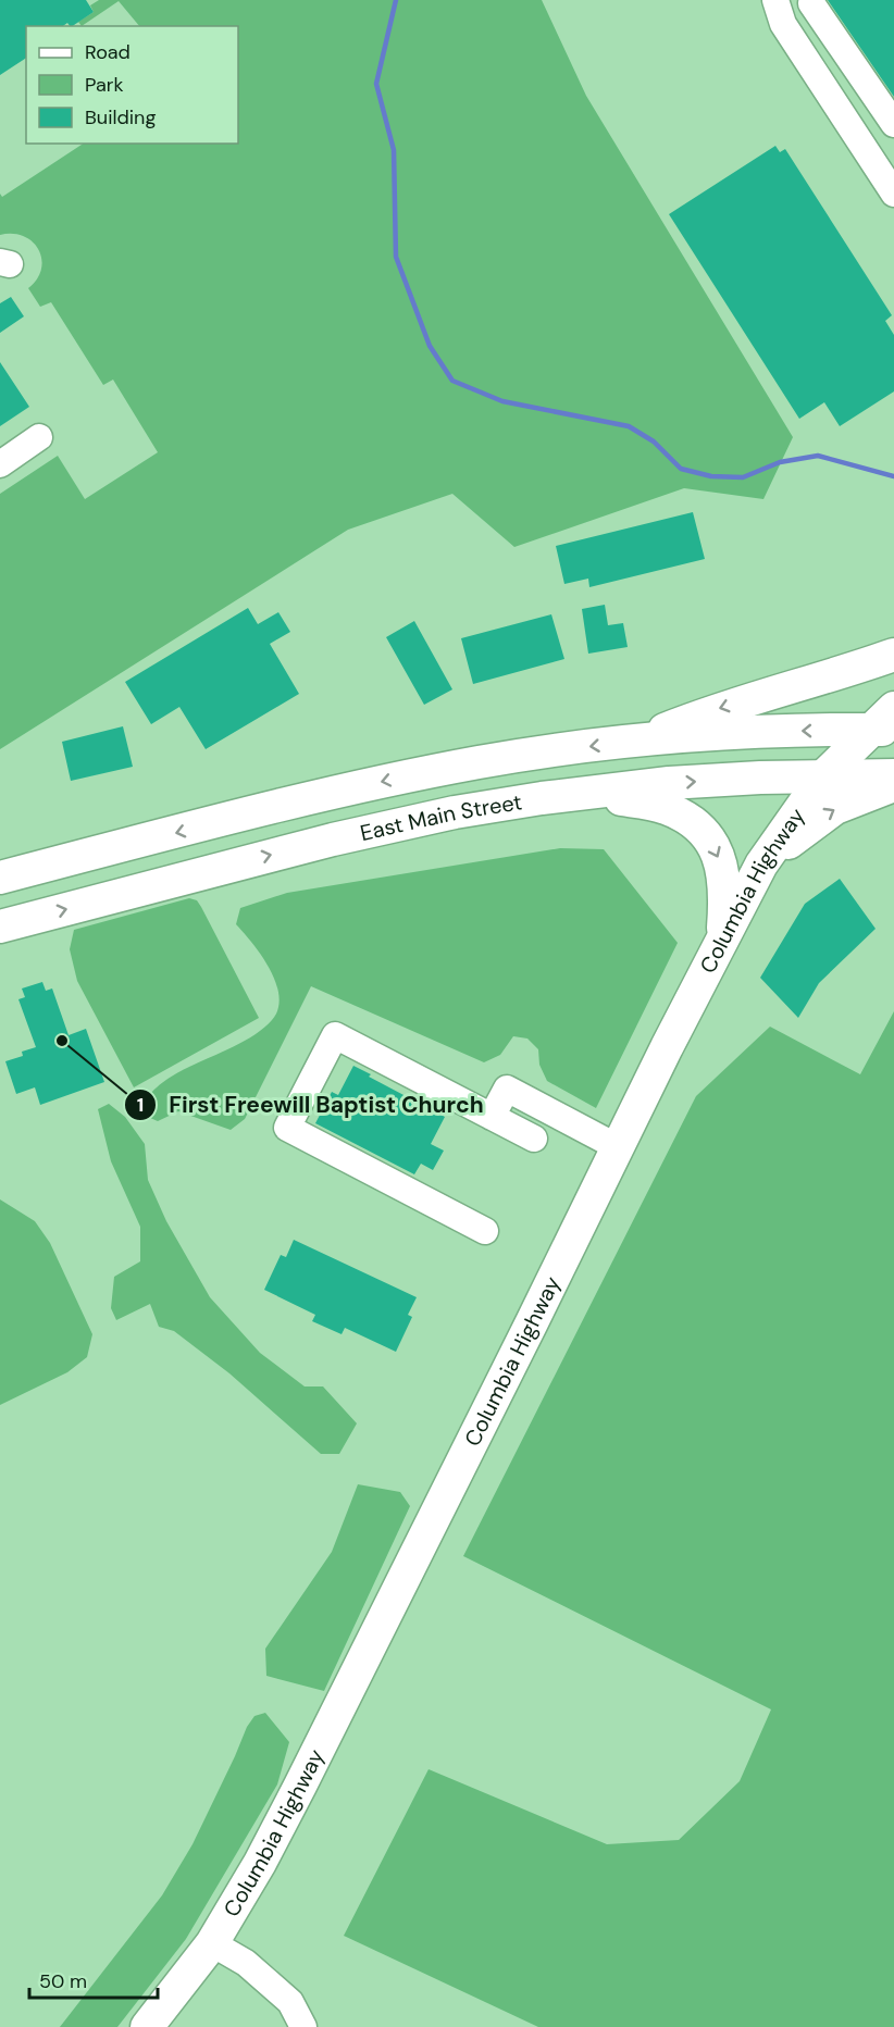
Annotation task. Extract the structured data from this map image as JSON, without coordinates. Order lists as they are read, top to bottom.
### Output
{
  "streets": {
    "main road": ["East Main Street", "Columbia Highway"]
  },
  "crossings": [
    ["East Main Street", "Columbia Highway"]
  ],
  "places": ["First Freewill Baptist Church"],
  "legend": ["Road", "Park", "Building"],
  "scale_bar": "50 m"
}
